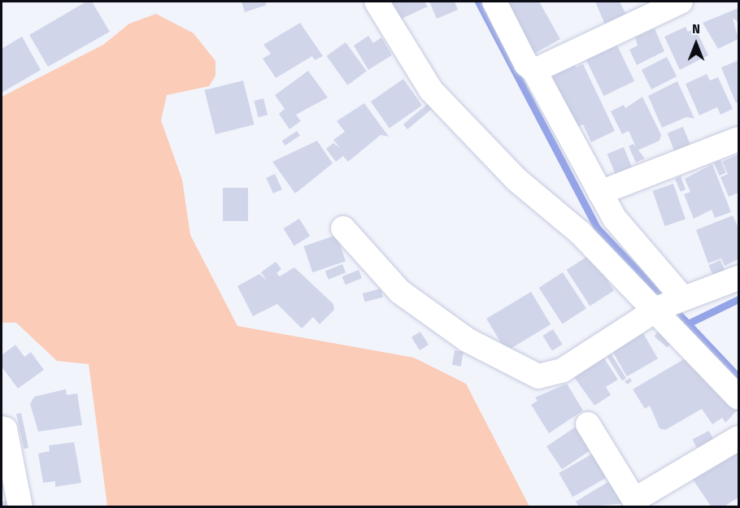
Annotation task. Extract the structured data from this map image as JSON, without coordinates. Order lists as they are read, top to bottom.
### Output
{
  "north": "top"
}
